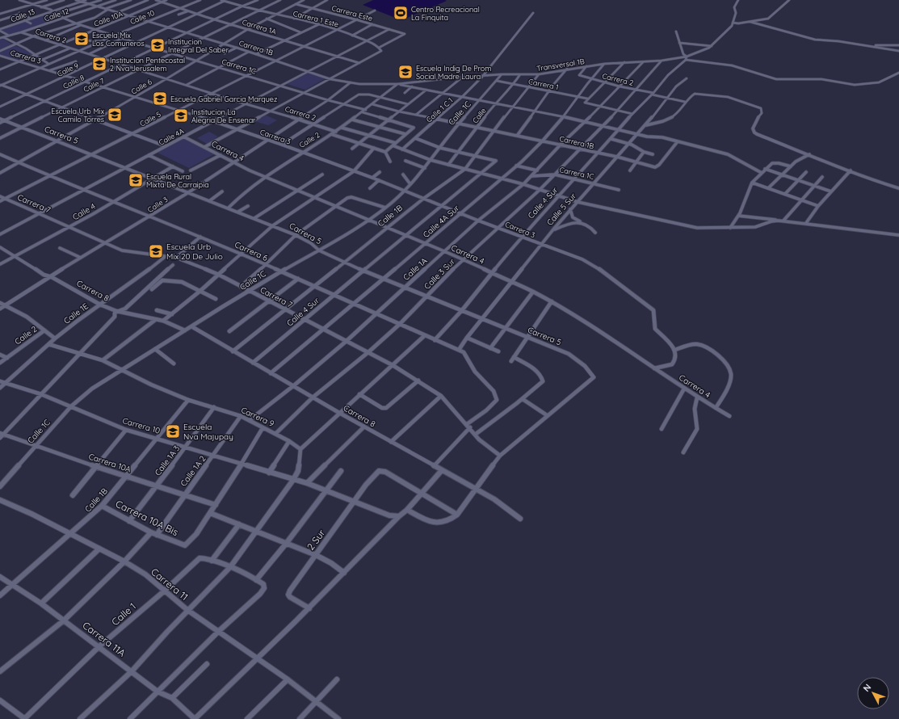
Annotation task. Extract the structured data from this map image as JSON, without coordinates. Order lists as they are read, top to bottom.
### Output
{
  "streets": {
    "street": [
      "Carrera Este",
      "Calle 12",
      "Calle 13",
      "Calle 10",
      "Calle 10A",
      "Carrera 1 Este",
      "Carrera 1A",
      "Carrera 2",
      "Carrera 1B",
      "Carrera 3",
      "Transversal 1B",
      "Carrera 1C",
      "Calle 9",
      "Calle 8",
      "Carrera 1",
      "Calle 7",
      "Calle 6",
      "Calle 1 C 1",
      "Calle 1C",
      "Calle",
      "Calle 5",
      "Carrera 5",
      "Calle 4A",
      "Calle 2",
      "Carrera 4",
      "Calle 4 Sur",
      "Carrera 7",
      "Calle 3",
      "Calle 5 Sur",
      "Calle 4",
      "Calle 1B",
      "Calle 4A Sur",
      "Carrera 6",
      "Calle 1A",
      "Calle 3 Sur",
      "Carrera 8",
      "Calle 1E",
      "Carrera 9",
      "Carrera 10",
      "Calle 1A 3",
      "Carrera 10A",
      "Calle 1A 2",
      "Carrera 10A Bis",
      "2 Sur",
      "Carrera 11",
      "Calle 1",
      "Carrera 11A"
    ]
  },
  "crossings": [
    ["Carrera Este", "Carrera 1 Este"],
    ["Carrera Este", "Calle 6"],
    ["Carrera Este", "Calle 5"],
    ["Carrera Este", "Calle 4A"],
    ["Calle 12", "Carrera 2"],
    ["Calle 12", "Carrera 1B"],
    ["Calle 12", "Carrera 3"],
    ["Calle 12", "Carrera 1C"],
    ["Calle 13", "Carrera 1B"],
    ["Calle 13", "Carrera 1C"],
    ["Calle 10", "Carrera 1A"],
    ["Calle 10", "Carrera 2"],
    ["Calle 10", "Carrera 1B"],
    ["Calle 10", "Carrera 3"],
    ["Calle 10", "Carrera 1C"],
    ["Calle 10A", "Carrera 1A"],
    ["Calle 10A", "Carrera 2"],
    ["Calle 10A", "Carrera 1B"],
    ["Calle 10A", "Carrera 3"],
    ["Calle 10A", "Carrera 1C"],
    ["Carrera 1 Este", "Calle 9"],
    ["Carrera 1 Este", "Calle 8"],
    ["Carrera 1 Este", "Calle 7"],
    ["Carrera 1 Este", "Calle 6"],
    ["Carrera 1 Este", "Calle 5"],
    ["Carrera 1 Este", "Calle 4A"],
    ["Carrera 1A", "Calle 9"],
    ["Carrera 1A", "Calle 8"],
    ["Carrera 1A", "Calle 7"],
    ["Carrera 1A", "Calle 6"],
    ["Carrera 1A", "Calle 5"],
    ["Carrera 1A", "Calle 4A"],
    ["Carrera 2", "Transversal 1B"],
    ["Carrera 2", "Calle 9"],
    ["Carrera 2", "Calle 8"],
    ["Carrera 2", "Calle 7"],
    ["Carrera 2", "Calle 6"],
    ["Carrera 2", "Calle 5"],
    ["Carrera 2", "Calle 4A"],
    ["Carrera 2", "Calle 2"],
    ["Carrera 2", "Calle 4 Sur"],
    ["Carrera 2", "Calle 3"],
    ["Carrera 2", "Calle 5 Sur"],
    ["Carrera 2", "Calle 4A Sur"],
    ["Carrera 2", "Calle 1A"],
    ["Carrera 2", "Calle 3 Sur"],
    ["Carrera 1B", "Transversal 1B"],
    ["Carrera 1B", "Calle 9"],
    ["Carrera 1B", "Calle 8"],
    ["Carrera 1B", "Calle 7"],
    ["Carrera 1B", "Calle 6"],
    ["Carrera 1B", "Calle 1 C 1"],
    ["Carrera 1B", "Calle 1C"],
    ["Carrera 1B", "Calle"],
    ["Carrera 1B", "Calle 5"],
    ["Carrera 1B", "Calle 4A"],
    ["Carrera 1B", "Calle 2"],
    ["Carrera 1B", "Calle 4 Sur"],
    ["Carrera 1B", "Calle 3"],
    ["Carrera 1B", "Calle 5 Sur"],
    ["Carrera 1B", "Calle 1B"],
    ["Carrera 1B", "Calle 4A Sur"],
    ["Carrera 1B", "Calle 1A"],
    ["Carrera 1B", "Calle 3 Sur"],
    ["Carrera 3", "Calle 9"],
    ["Carrera 3", "Calle 8"],
    ["Carrera 3", "Calle 7"],
    ["Carrera 3", "Calle 6"],
    ["Carrera 3", "Calle 1C"],
    ["Carrera 3", "Calle 5"],
    ["Carrera 3", "Calle 4A"],
    ["Carrera 3", "Calle 2"],
    ["Carrera 3", "Calle 4 Sur"],
    ["Carrera 3", "Calle 3"],
    ["Carrera 3", "Calle 5 Sur"],
    ["Carrera 3", "Calle 1B"],
    ["Carrera 3", "Calle 4A Sur"],
    ["Carrera 3", "Calle 1A"],
    ["Carrera 3", "Calle 3 Sur"],
    ["Transversal 1B", "Calle 1 C 1"],
    ["Transversal 1B", "Calle 1C"],
    ["Transversal 1B", "Calle"],
    ["Transversal 1B", "Calle 2"],
    ["Transversal 1B", "Calle 4 Sur"],
    ["Transversal 1B", "Calle 1B"],
    ["Transversal 1B", "Calle 4A Sur"],
    ["Transversal 1B", "Calle 1A"],
    ["Transversal 1B", "Calle 3 Sur"],
    ["Carrera 1C", "Calle 9"],
    ["Carrera 1C", "Calle 8"],
    ["Carrera 1C", "Calle 7"],
    ["Carrera 1C", "Calle 6"],
    ["Carrera 1C", "Calle 5"],
    ["Carrera 1C", "Calle 4A"],
    ["Carrera 1C", "Calle 2"],
    ["Carrera 1C", "Calle 4 Sur"],
    ["Carrera 1C", "Calle 3"],
    ["Carrera 1C", "Calle 5 Sur"],
    ["Carrera 1C", "Calle 1A"],
    ["Carrera 1C", "Calle 3 Sur"],
    ["Calle 8", "Carrera 5"],
    ["Carrera 1", "Calle 1C"],
    ["Carrera 1", "Calle"],
    ["Carrera 1", "Calle 1B"],
    ["Carrera 1", "Calle 4A Sur"],
    ["Calle 7", "Carrera 5"],
    ["Calle 6", "Carrera 5"],
    ["Calle 6", "Carrera 6"],
    ["Calle 1C", "Carrera 5"],
    ["Calle 1C", "Carrera 4"],
    ["Calle 1C", "Carrera 7"],
    ["Calle 1C", "Carrera 6"],
    ["Calle 1C", "Carrera 8"],
    ["Calle 1C", "Carrera 9"],
    ["Calle 1C", "Carrera 10"],
    ["Calle 1C", "Carrera 10A"],
    ["Calle 5", "Carrera 5"],
    ["Calle 5", "Carrera 7"],
    ["Calle 5", "Carrera 6"],
    ["Carrera 5", "Calle 4A"],
    ["Carrera 5", "Calle 2"],
    ["Carrera 5", "Calle 4 Sur"],
    ["Carrera 5", "Calle 3"],
    ["Carrera 5", "Calle 5 Sur"],
    ["Carrera 5", "Calle 4"],
    ["Carrera 5", "Calle 1B"],
    ["Carrera 5", "Calle 4A Sur"],
    ["Carrera 5", "Calle 1A"],
    ["Carrera 5", "Calle 3 Sur"],
    ["Calle 4A", "Carrera 4"],
    ["Calle 4A", "Carrera 7"],
    ["Calle 4A", "Carrera 6"],
    ["Calle 2", "Carrera 4"],
    ["Carrera 4", "Calle 4 Sur"],
    ["Carrera 4", "Calle 3"],
    ["Carrera 4", "Calle 5 Sur"],
    ["Carrera 4", "Calle 1B"],
    ["Carrera 4", "Calle 4A Sur"],
    ["Carrera 4", "Calle 1A"],
    ["Carrera 4", "Calle 3 Sur"],
    ["Calle 4 Sur", "Carrera 7"],
    ["Calle 4 Sur", "Calle 1B"],
    ["Calle 4 Sur", "Carrera 6"],
    ["Calle 4 Sur", "Carrera 8"],
    ["Carrera 7", "Calle 3"],
    ["Carrera 7", "Calle 4"],
    ["Carrera 7", "Calle 1B"],
    ["Carrera 7", "Calle 4A Sur"],
    ["Carrera 7", "Calle 1A"],
    ["Carrera 7", "Calle 3 Sur"],
    ["Carrera 7", "Calle 1E"],
    ["Calle 3", "Carrera 6"],
    ["Calle 3", "Carrera 8"],
    ["Calle 5 Sur", "Carrera 6"],
    ["Calle 4", "Carrera 6"],
    ["Calle 4", "Carrera 8"],
    ["Calle 1B", "Carrera 6"],
    ["Calle 1B", "Carrera 8"],
    ["Calle 1B", "Carrera 9"],
    ["Calle 1B", "Carrera 10"],
    ["Calle 1B", "Carrera 10A"],
    ["Calle 1B", "Carrera 10A Bis"],
    ["Calle 1B", "Carrera 11"],
    ["Calle 1B", "Carrera 11A"],
    ["Calle 4A Sur", "Carrera 6"],
    ["Calle 4A Sur", "Carrera 8"],
    ["Carrera 6", "Calle 1A"],
    ["Carrera 6", "Calle 3 Sur"],
    ["Calle 1A", "Carrera 8"],
    ["Calle 1A", "Carrera 9"],
    ["Calle 3 Sur", "Carrera 8"],
    ["Calle 3 Sur", "Carrera 9"],
    ["Carrera 8", "Calle 1E"],
    ["Calle 1E", "Carrera 9"],
    ["Calle 1E", "Carrera 10"],
    ["Carrera 9", "Calle 1A 3"],
    ["Carrera 9", "Calle 1A 2"],
    ["Carrera 10", "Calle 1A 3"],
    ["Carrera 10", "Calle 1A 2"],
    ["Carrera 10", "2 Sur"],
    ["Calle 1A 3", "Carrera 10A"],
    ["Calle 1A 3", "Carrera 10A Bis"],
    ["Carrera 10A", "Calle 1A 2"],
    ["Calle 1A 2", "Carrera 10A Bis"],
    ["Carrera 11", "Calle 1"],
    ["Calle 1", "Carrera 11A"]
  ],
  "places": {
    "sports": ["Centro Recreacional La Finquita"],
    "school or university": [
      "Escuela Mix Los Comuneros",
      "Institucion Integral Del Saber",
      "Institucion Pentecostal 2 Nva Jerusalem",
      "Escuela Indig De Prom Social Madre Laura",
      "Escuela Gabriel Garcia Marquez",
      "Escuela Urb Mix Camilo Torres",
      "Institucion La Alegria De Ensenar",
      "Escuela Rural Mixta De Carraipia",
      "Escuela Urb Mix 20 De Julio",
      "Escuela Nva Majupay"
    ]
  },
  "north": "top left"
}
